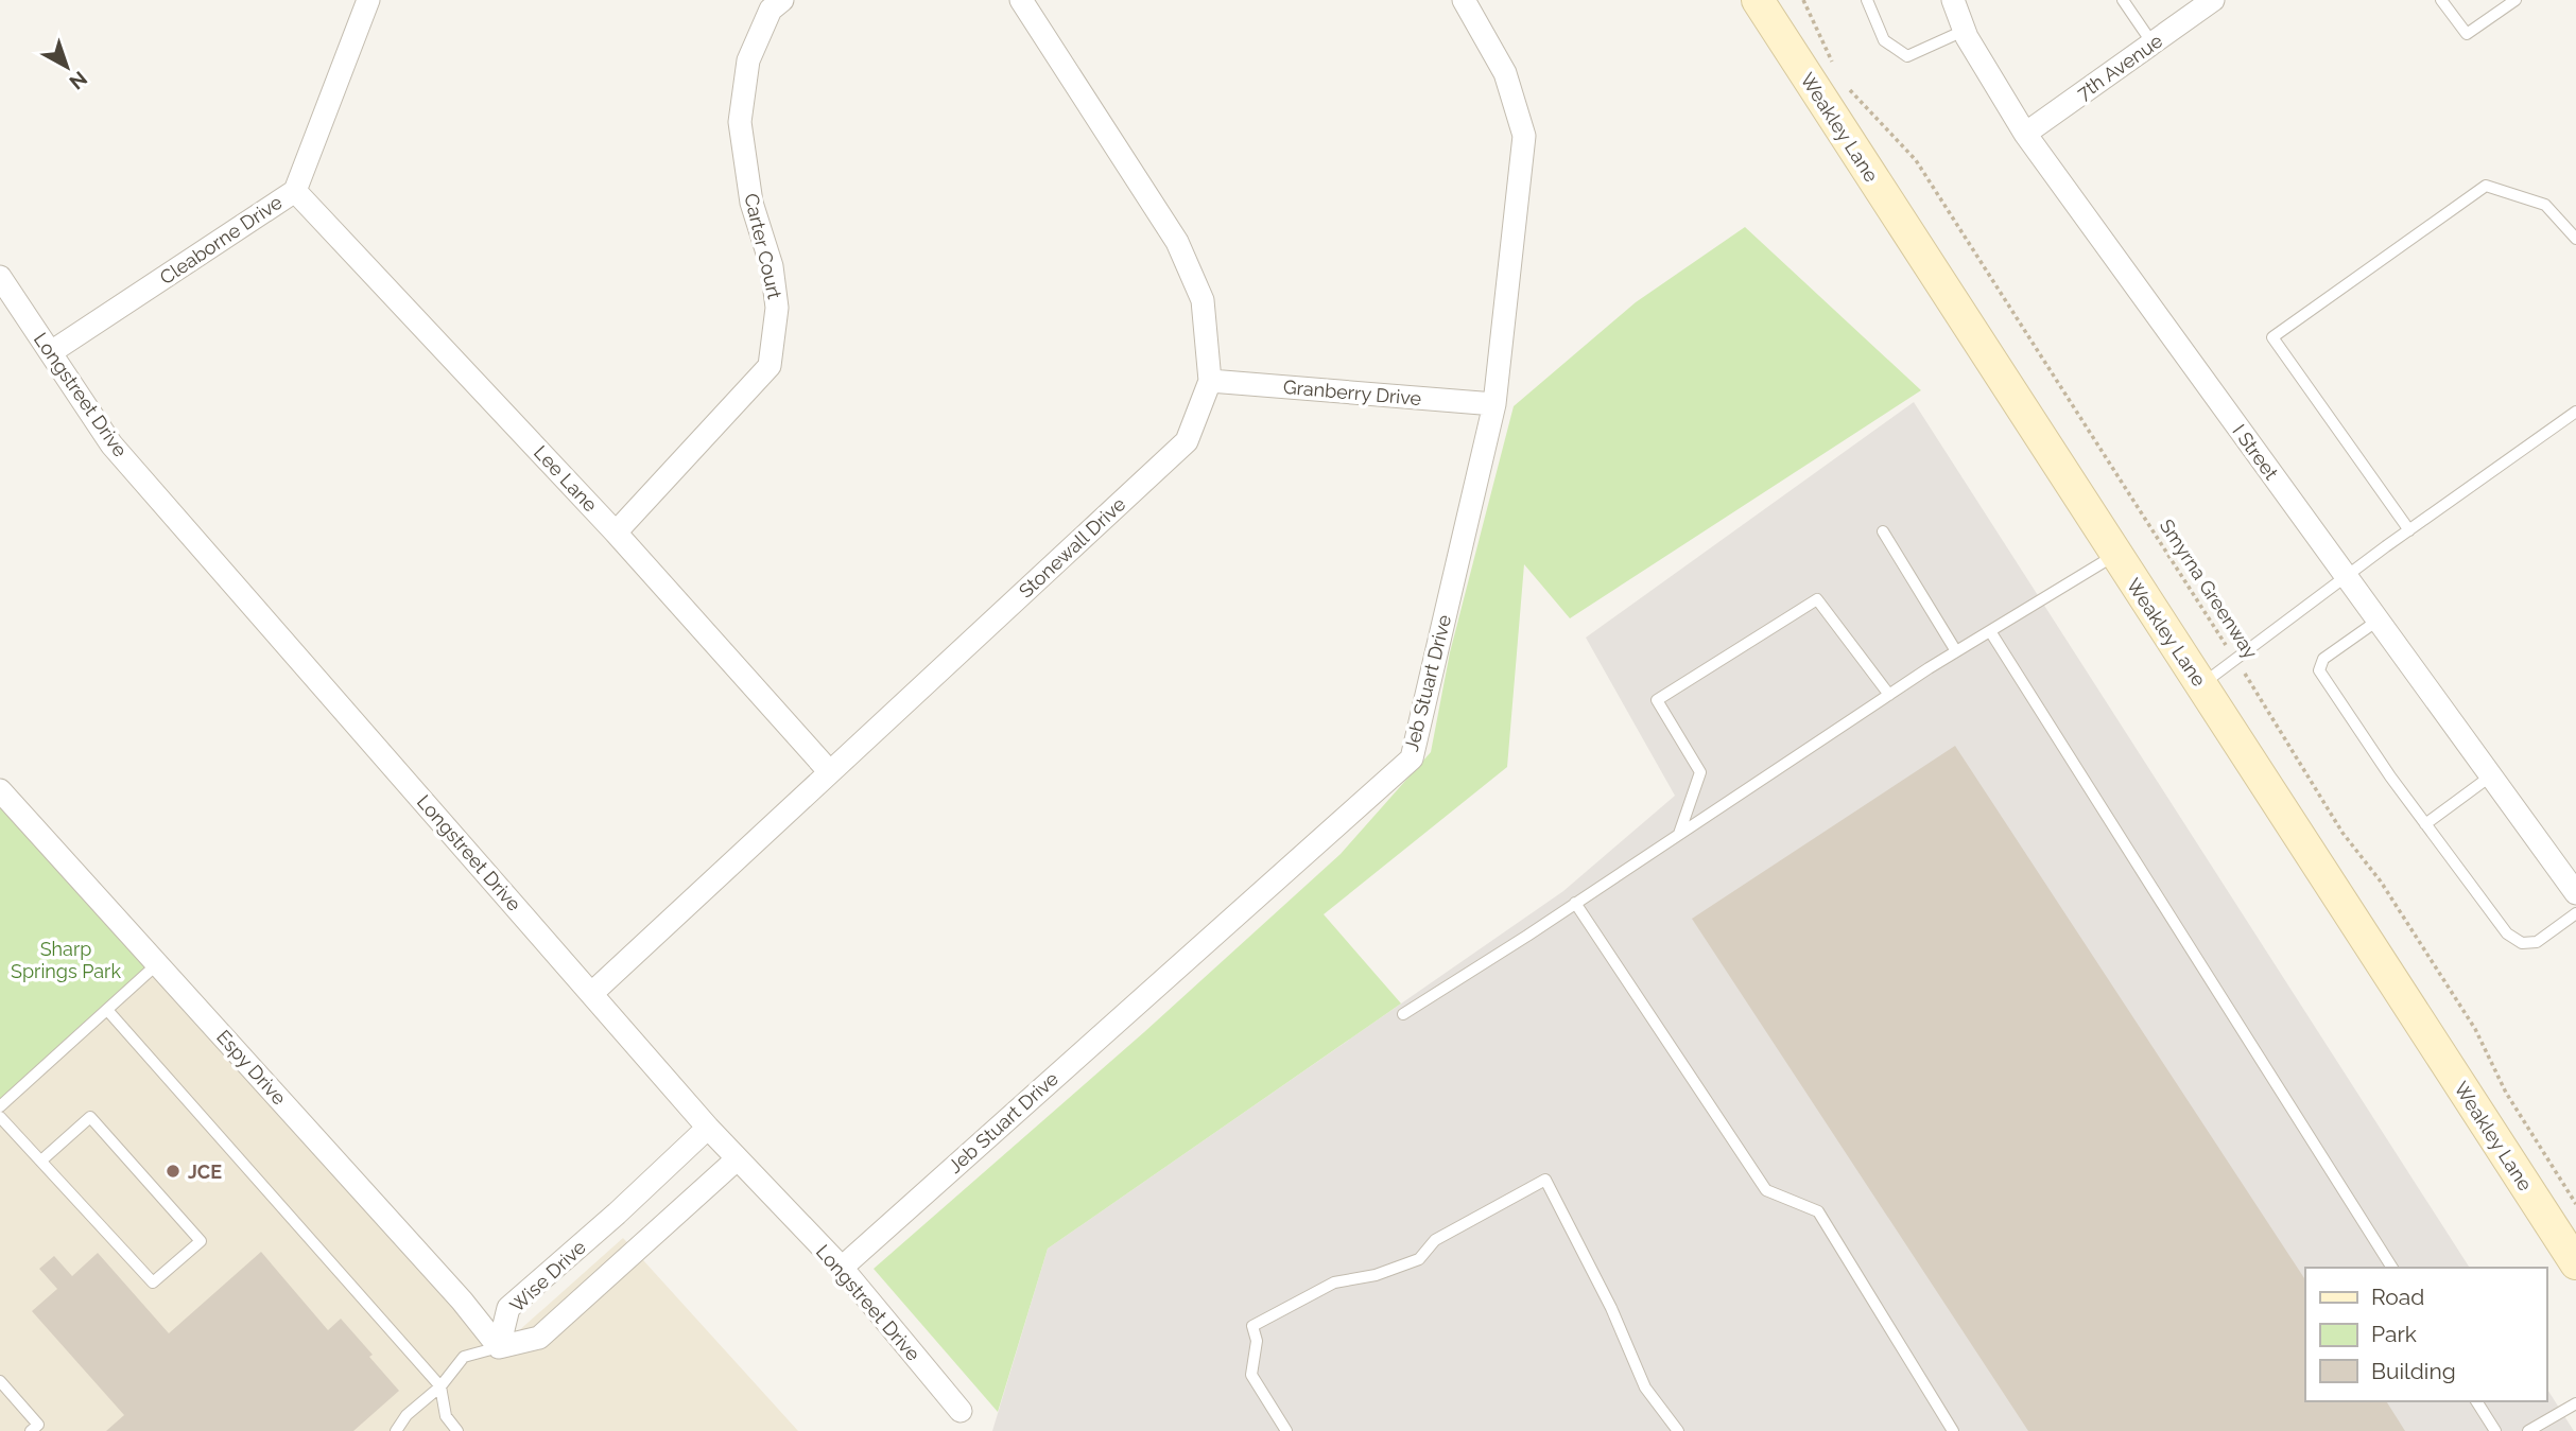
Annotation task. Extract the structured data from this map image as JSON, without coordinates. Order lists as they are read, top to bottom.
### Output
{
  "streets": {
    "main road": ["Weakley Lane"],
    "street": [
      "7th Avenue",
      "Cleaborne Drive",
      "Carter Court",
      "Granberry Drive",
      "Longstreet Drive",
      "I Street",
      "Lee Lane",
      "Stonewall Drive",
      "Jeb Stuart Drive",
      "Espy Drive",
      "Wise Drive"
    ],
    "path": ["Smyrna Greenway"]
  },
  "crossings": [
    ["7th Avenue", "I Street"],
    ["Cleaborne Drive", "Longstreet Drive"],
    ["Cleaborne Drive", "Lee Lane"],
    ["Carter Court", "Lee Lane"],
    ["Granberry Drive", "Stonewall Drive"],
    ["Granberry Drive", "Jeb Stuart Drive"],
    ["Longstreet Drive", "Stonewall Drive"],
    ["Longstreet Drive", "Jeb Stuart Drive"],
    ["Longstreet Drive", "Wise Drive"],
    ["Lee Lane", "Stonewall Drive"],
    ["Espy Drive", "Wise Drive"]
  ],
  "parks": ["Sharp Springs Park"],
  "places": ["JCE"],
  "legend": ["Road", "Park", "Building"],
  "north": "bottom right"
}
